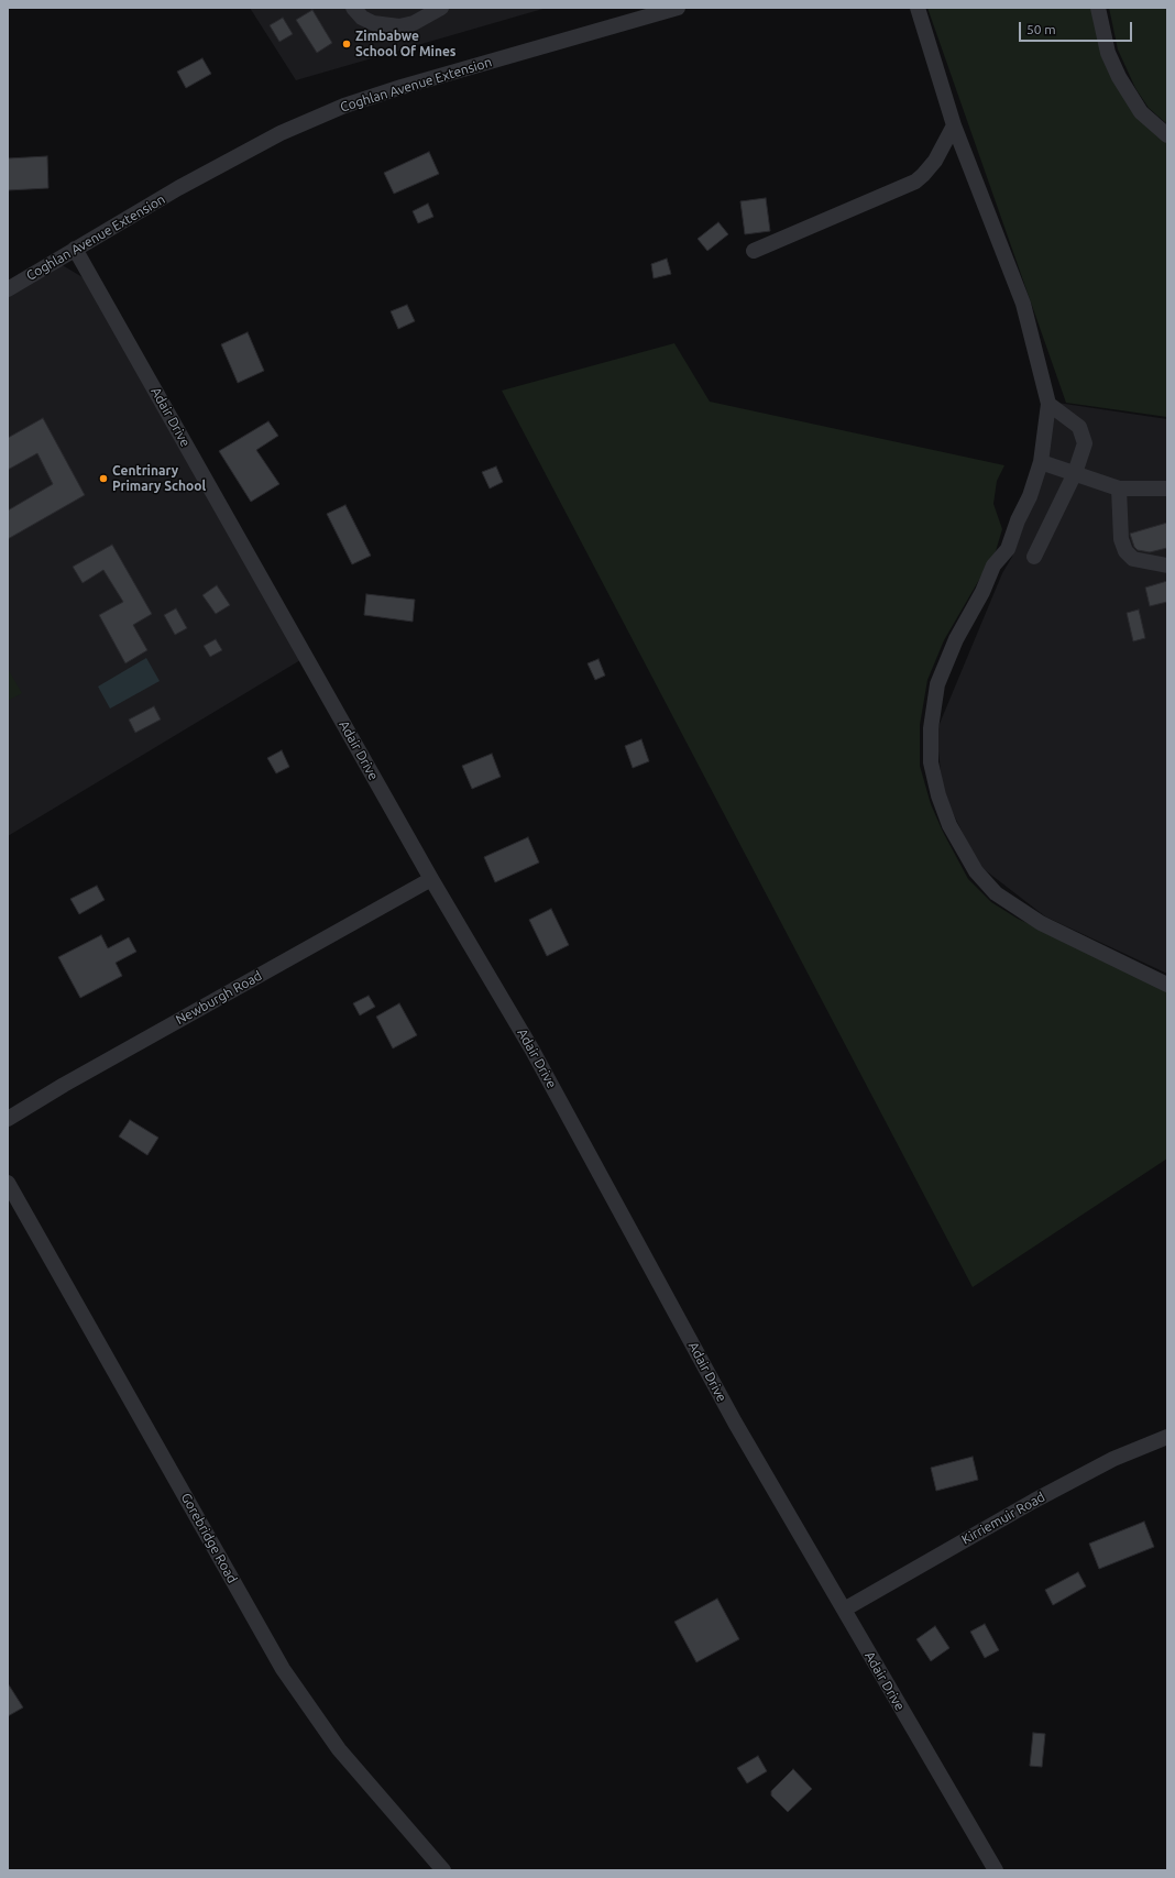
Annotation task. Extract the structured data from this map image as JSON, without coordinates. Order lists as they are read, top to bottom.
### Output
{
  "streets": {
    "street": [
      "Coghlan Avenue Extension",
      "Adair Drive",
      "Newburgh Road",
      "Kirriemuir Road",
      "Gorebridge Road"
    ]
  },
  "crossings": [
    ["Coghlan Avenue Extension", "Adair Drive"],
    ["Adair Drive", "Newburgh Road"],
    ["Adair Drive", "Kirriemuir Road"]
  ],
  "places": ["Zimbabwe School Of Mines", "Centrinary Primary School"],
  "scale_bar": "50 m"
}
